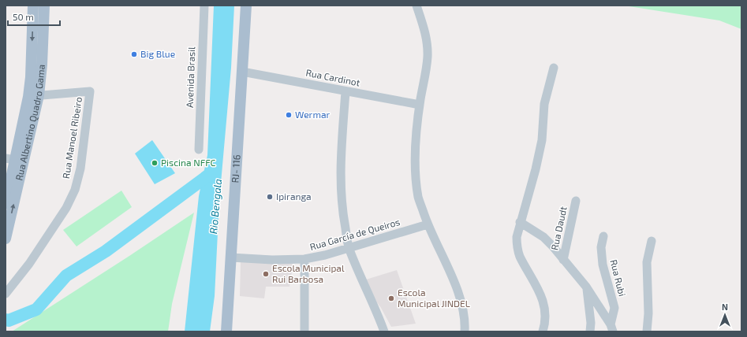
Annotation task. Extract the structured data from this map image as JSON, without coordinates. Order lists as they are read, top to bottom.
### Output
{
  "streets": {
    "main road": ["Rua Albertino Quadro Gama", "RJ- 116"],
    "street": [
      "Avenida Brasil",
      "Rua Cardinot",
      "Rua Manoel Ribeiro",
      "Rua Daudt",
      "Rua García de Queiros",
      "Rua Rubi"
    ]
  },
  "crossings": [
    ["Rua Cardinot", "RJ- 116"],
    ["Rua Albertino Quadro Gama", "Rua Manoel Ribeiro"],
    ["RJ- 116", "Rua García de Queiros"]
  ],
  "water": ["Rio Bengala"],
  "places": [
    "Big Blue",
    "Wermar",
    "Piscina NFFC",
    "Ipiranga",
    "Escola Municipal Rui Barbosa",
    "Escola Municipal JINDEL"
  ],
  "scale_bar": "50 m",
  "north": "top"
}
